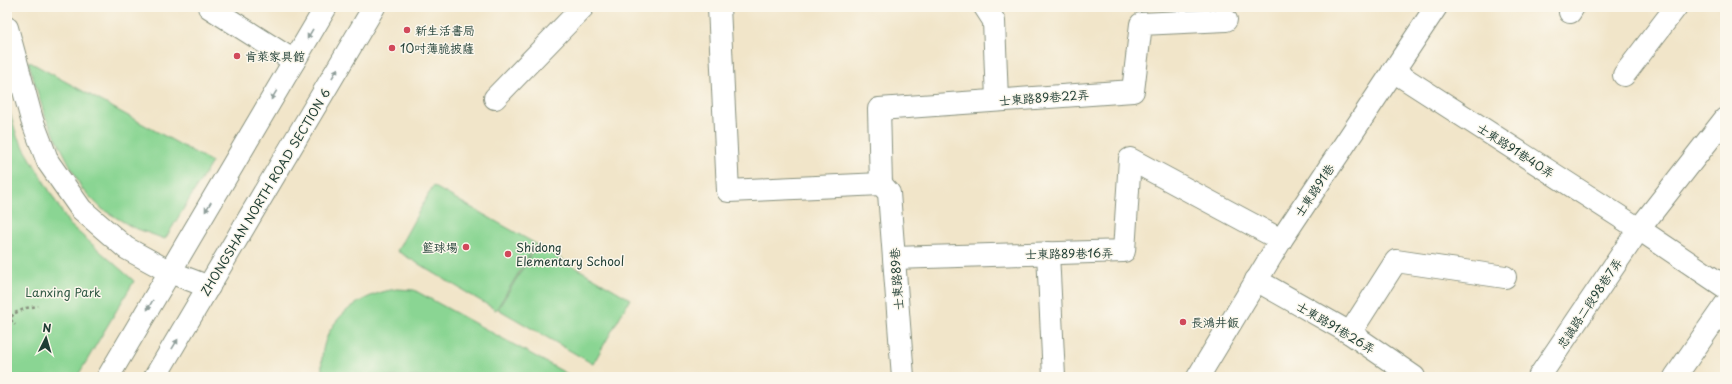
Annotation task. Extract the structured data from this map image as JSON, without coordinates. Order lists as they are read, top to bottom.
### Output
{
  "streets": {
    "street": [
      "士東路89巷22弄",
      "士東路91巷40弄",
      "士東路91巷",
      "ZHONGSHAN NORTH ROAD SECTION 6",
      "士東路89巷16弄",
      "士東路89巷",
      "忠誠路二段98巷7弄",
      "士東路91巷26弄"
    ]
  },
  "crossings": [
    ["士東路89巷22弄", "士東路89巷"],
    ["士東路91巷40弄", "士東路91巷"],
    ["士東路91巷40弄", "忠誠路二段98巷7弄"],
    ["士東路91巷", "士東路89巷16弄"],
    ["士東路91巷", "士東路91巷26弄"],
    ["士東路89巷16弄", "士東路89巷"]
  ],
  "parks": ["Lanxing Park"],
  "places": [
    "新生活書局",
    "10吋薄脆披薩",
    "肯萊家具館",
    "籃球場",
    "Shidong Elementary School",
    "長鴻井飯"
  ],
  "north": "top"
}
